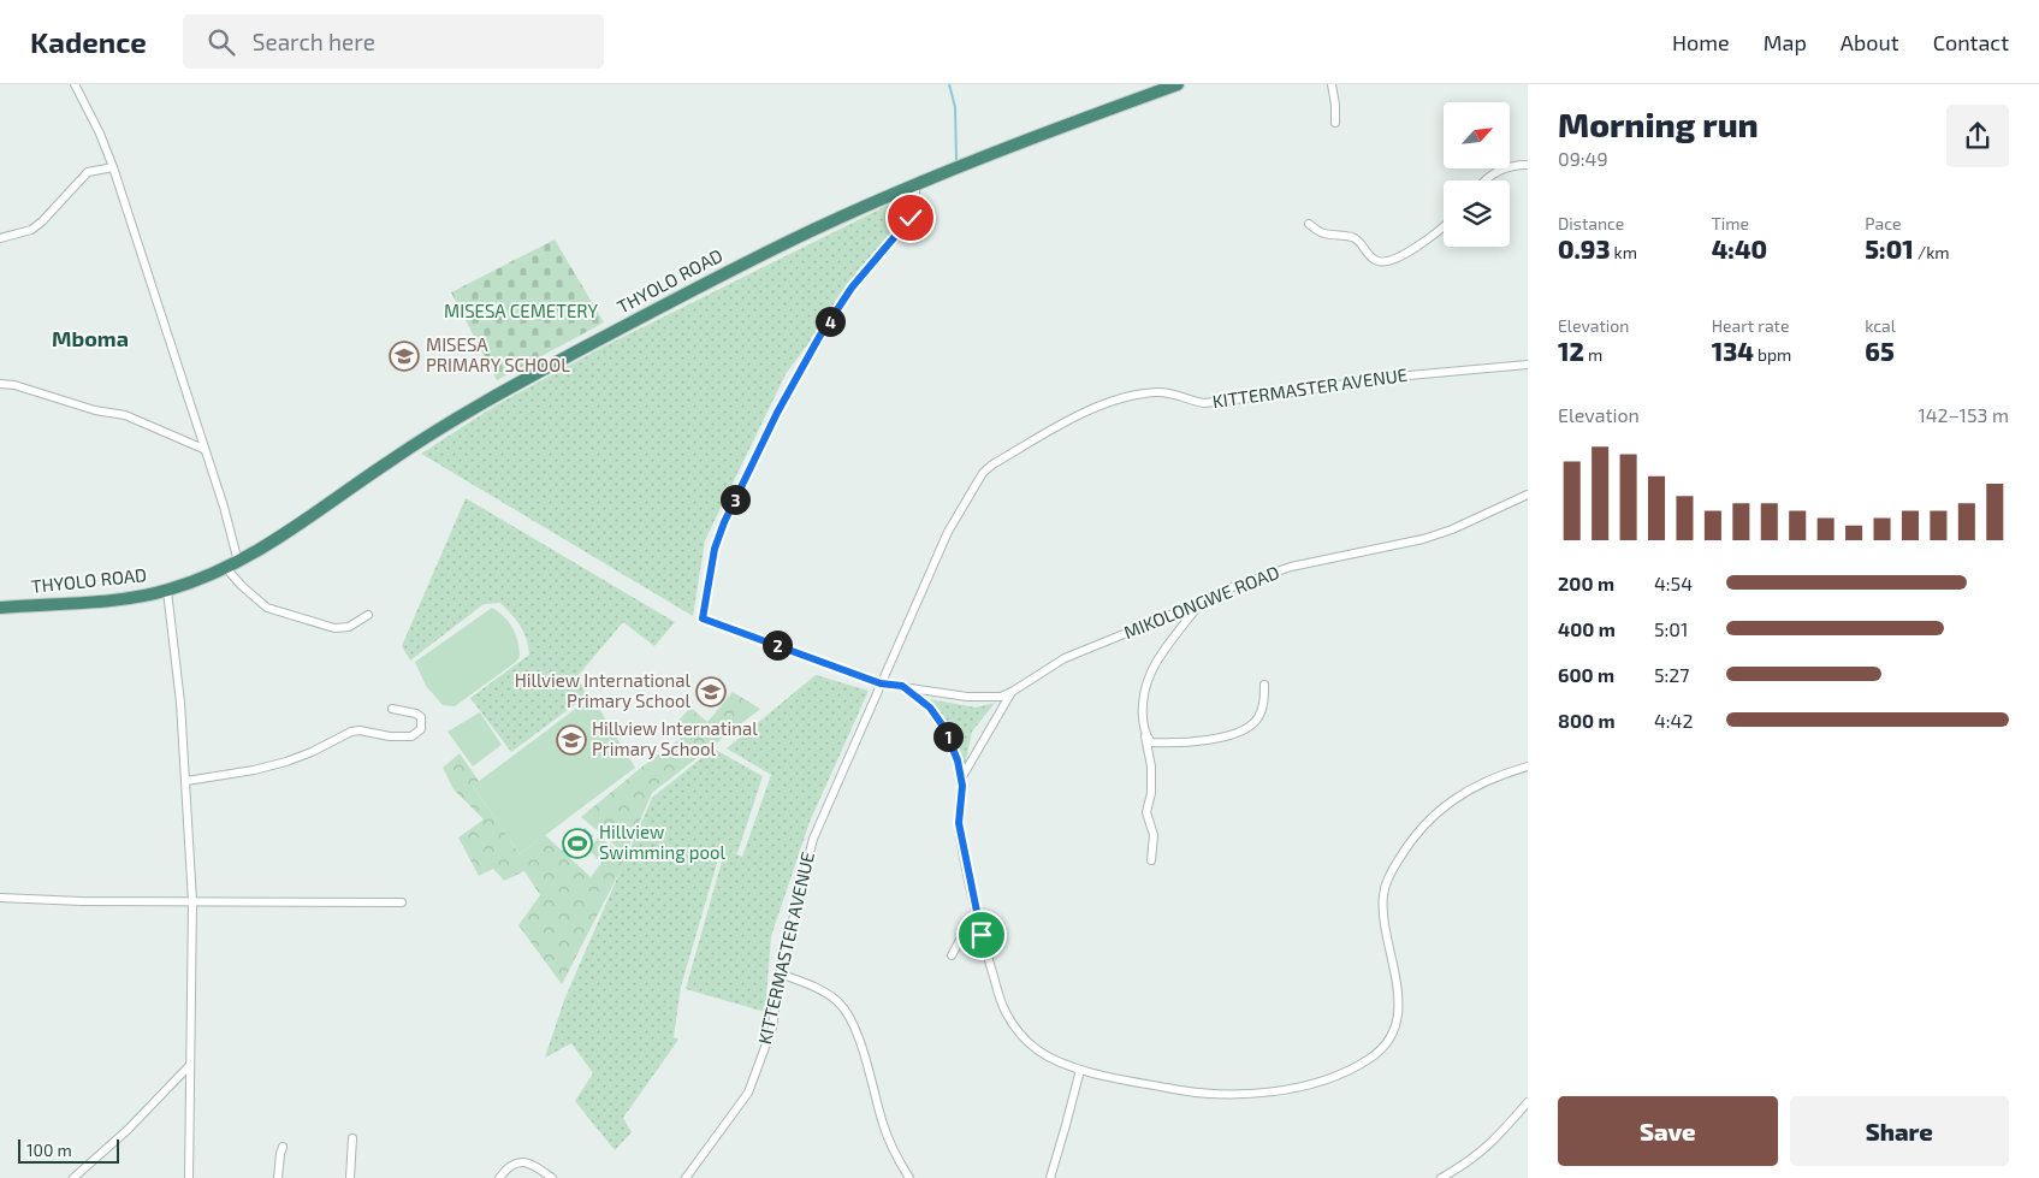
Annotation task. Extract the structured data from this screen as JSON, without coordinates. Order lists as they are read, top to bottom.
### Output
{
  "streets": {
    "highway": ["THYOLO ROAD"],
    "street": ["KITTERMASTER AVENUE", "MIKOLONGWE ROAD"]
  },
  "crossings": [
    ["THYOLO ROAD", "MIKOLONGWE ROAD"],
    ["KITTERMASTER AVENUE", "MIKOLONGWE ROAD"]
  ],
  "districts": ["Mboma"],
  "parks": ["MISESA CEMETERY"],
  "places": {
    "school or university": ["MISESA PRIMARY SCHOOL", "Hillview International Primary School", "Hillview Internatinal Primary School"],
    "sports": ["Hillview Swimming pool"]
  },
  "scale_bar": "100 m",
  "north": "top right",
  "page": {
    "header": "Kadence",
    "search": "Search here",
    "nav": [
      "Home",
      "Map",
      "About",
      "Contact"
    ],
    "heading": ["Morning run", "09:49"],
    "stats": [
      ["Distance", "0.93 km"],
      ["Time", "4:40"],
      ["Pace", "5:01 /km"],
      ["Elevation", "12 m"],
      ["Heart rate", "134 bpm"],
      ["kcal", "65"]
    ],
    "pins": [
      "4",
      "3",
      "2",
      "1"
    ],
    "chart": ["Elevation", "142–153 m"],
    "list": [
      {
        "name": "200 m",
        "note": "4:54"
      },
      {
        "name": "400 m",
        "note": "5:01"
      },
      {
        "name": "600 m",
        "note": "5:27"
      },
      {
        "name": "800 m",
        "note": "4:42"
      }
    ],
    "buttons": ["Save", "Share"],
    "scale": "100 m"
  }
}
